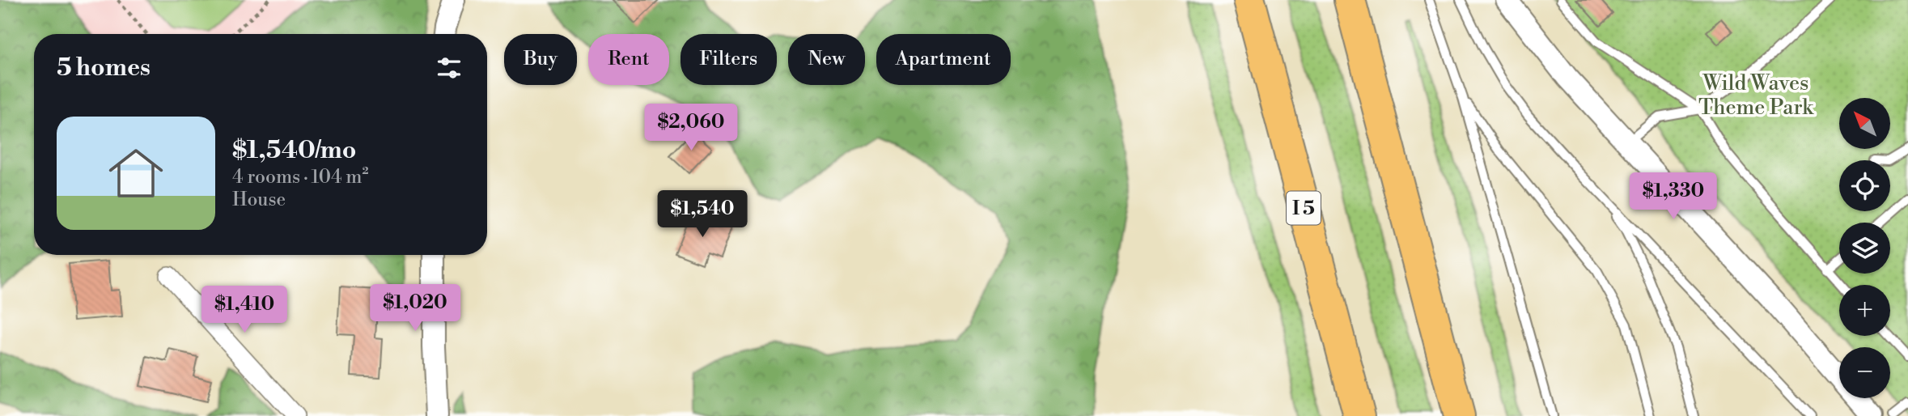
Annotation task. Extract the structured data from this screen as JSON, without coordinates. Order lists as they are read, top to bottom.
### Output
{
  "streets": {
    "highway": ["I 5"]
  },
  "parks": ["Wild Waves Theme Park"],
  "north": "top left",
  "page": {
    "chip": [
      "Buy",
      "Rent",
      "Filters",
      "New",
      "Apartment"
    ],
    "heading": "5 homes",
    "map_buttons": ["+", "−"],
    "list": [
      {
        "name": "$1,540/mo",
        "note": "4 rooms · 104 m² · House"
      }
    ],
    "price": [
      "$2,060",
      "$1,330",
      "$1,540",
      "$1,020",
      "$1,410"
    ]
  }
}
